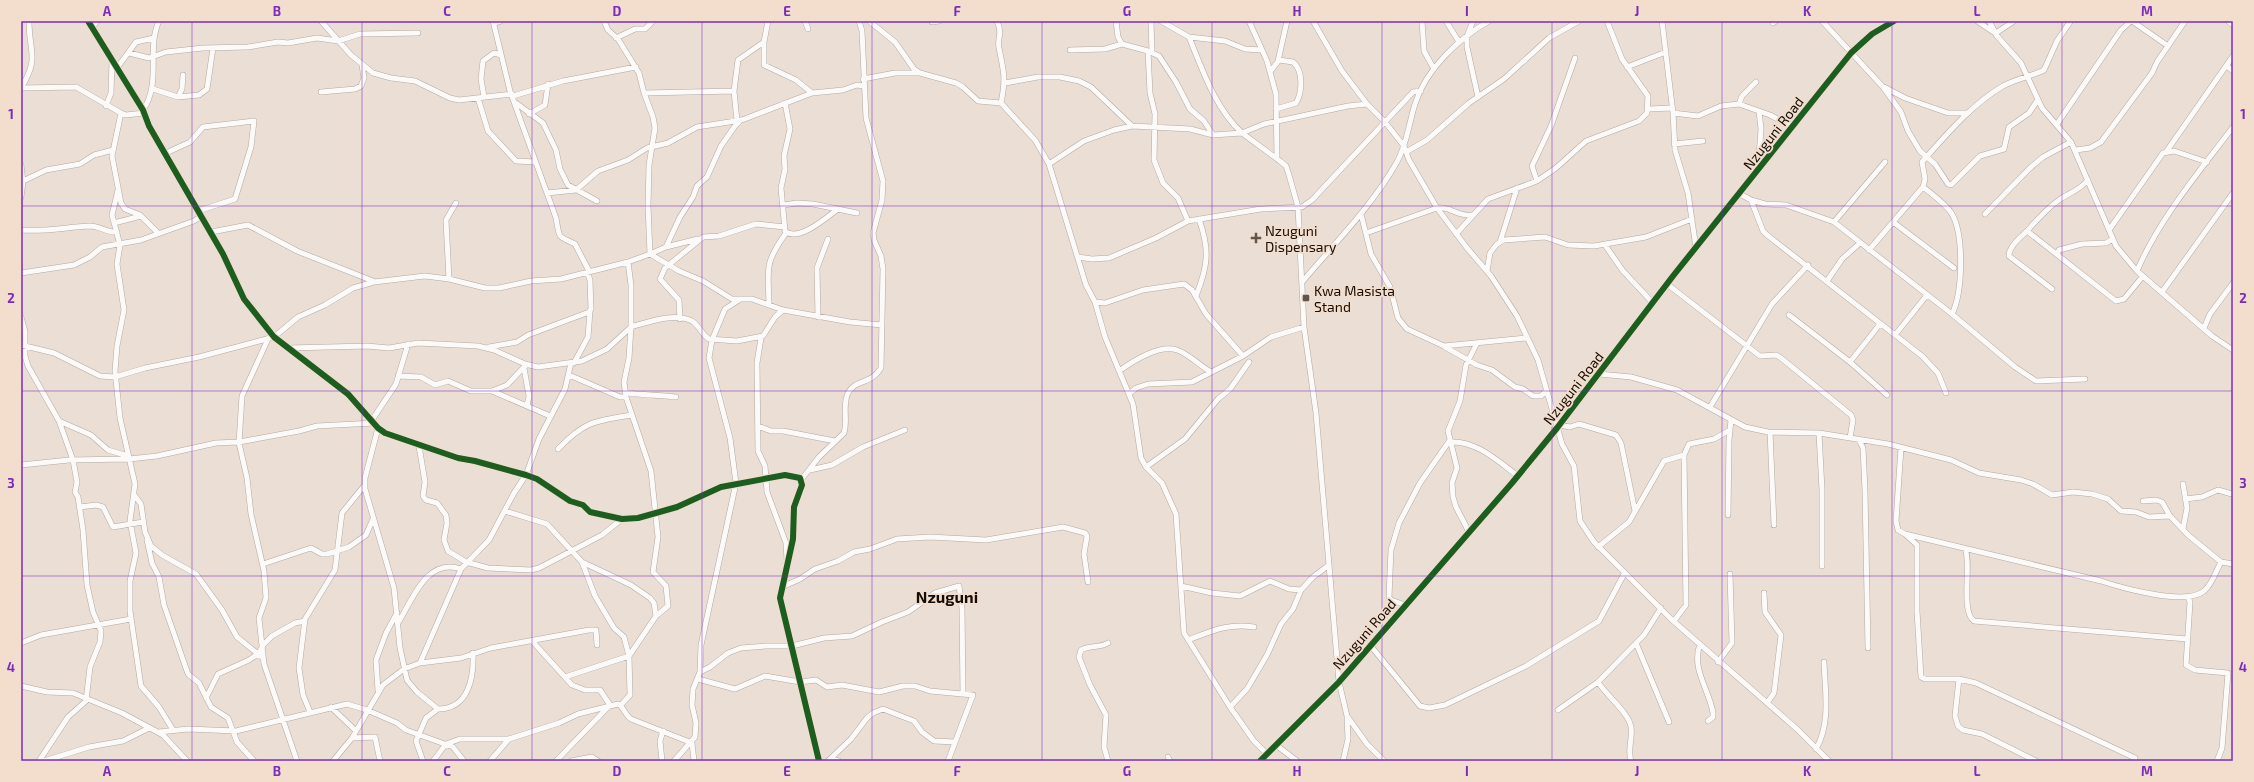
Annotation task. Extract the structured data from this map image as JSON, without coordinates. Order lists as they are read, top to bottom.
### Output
{
  "streets": {
    "street": ["Nzuguni Road"]
  },
  "districts": ["Nzuguni"],
  "places": {
    "health": ["Nzuguni Dispensary"],
    "transit": ["Kwa Masista Stand"]
  },
  "grid": {
    "columns": [
      "A",
      "B",
      "C",
      "D",
      "E",
      "F",
      "G",
      "H",
      "I",
      "J",
      "K",
      "L",
      "M"
    ],
    "rows": [
      "1",
      "2",
      "3",
      "4"
    ]
  }
}
